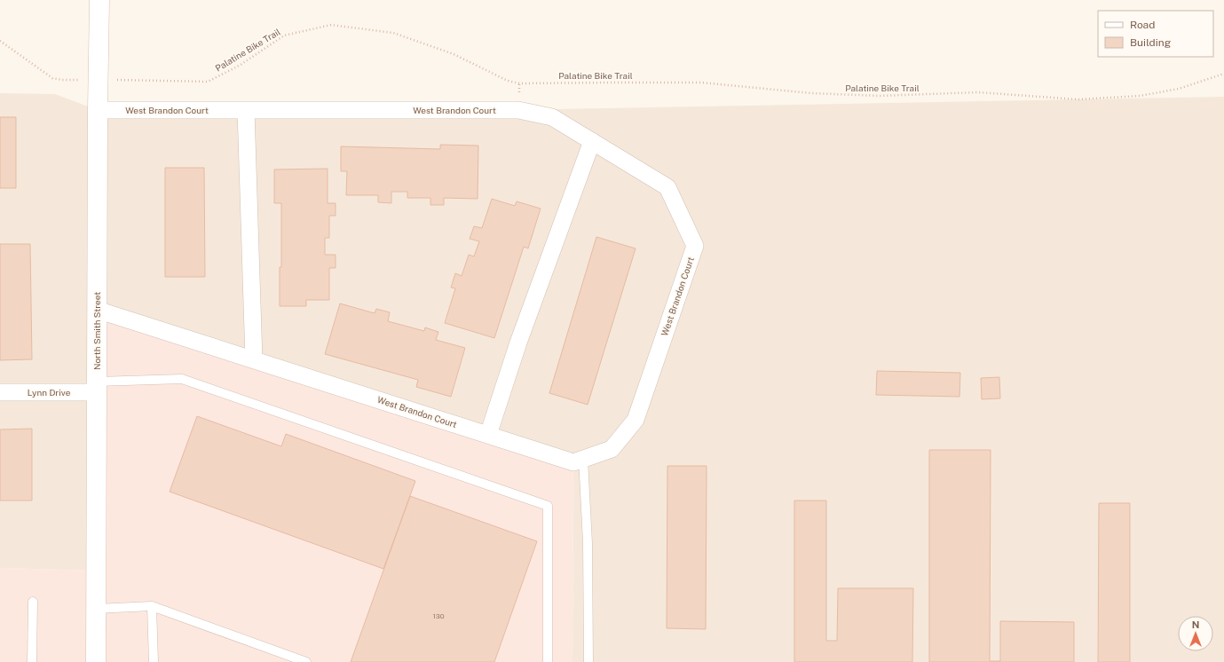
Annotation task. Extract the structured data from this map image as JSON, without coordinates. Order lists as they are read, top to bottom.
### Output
{
  "streets": {
    "street": ["West Brandon Court", "North Smith Street", "Lynn Drive"],
    "path": ["Palatine Bike Trail"]
  },
  "crossings": [
    ["Palatine Bike Trail", "North Smith Street"],
    ["West Brandon Court", "North Smith Street"],
    ["North Smith Street", "Lynn Drive"]
  ],
  "house_numbers": ["130"],
  "legend": ["Road", "Building"],
  "north": "top"
}
